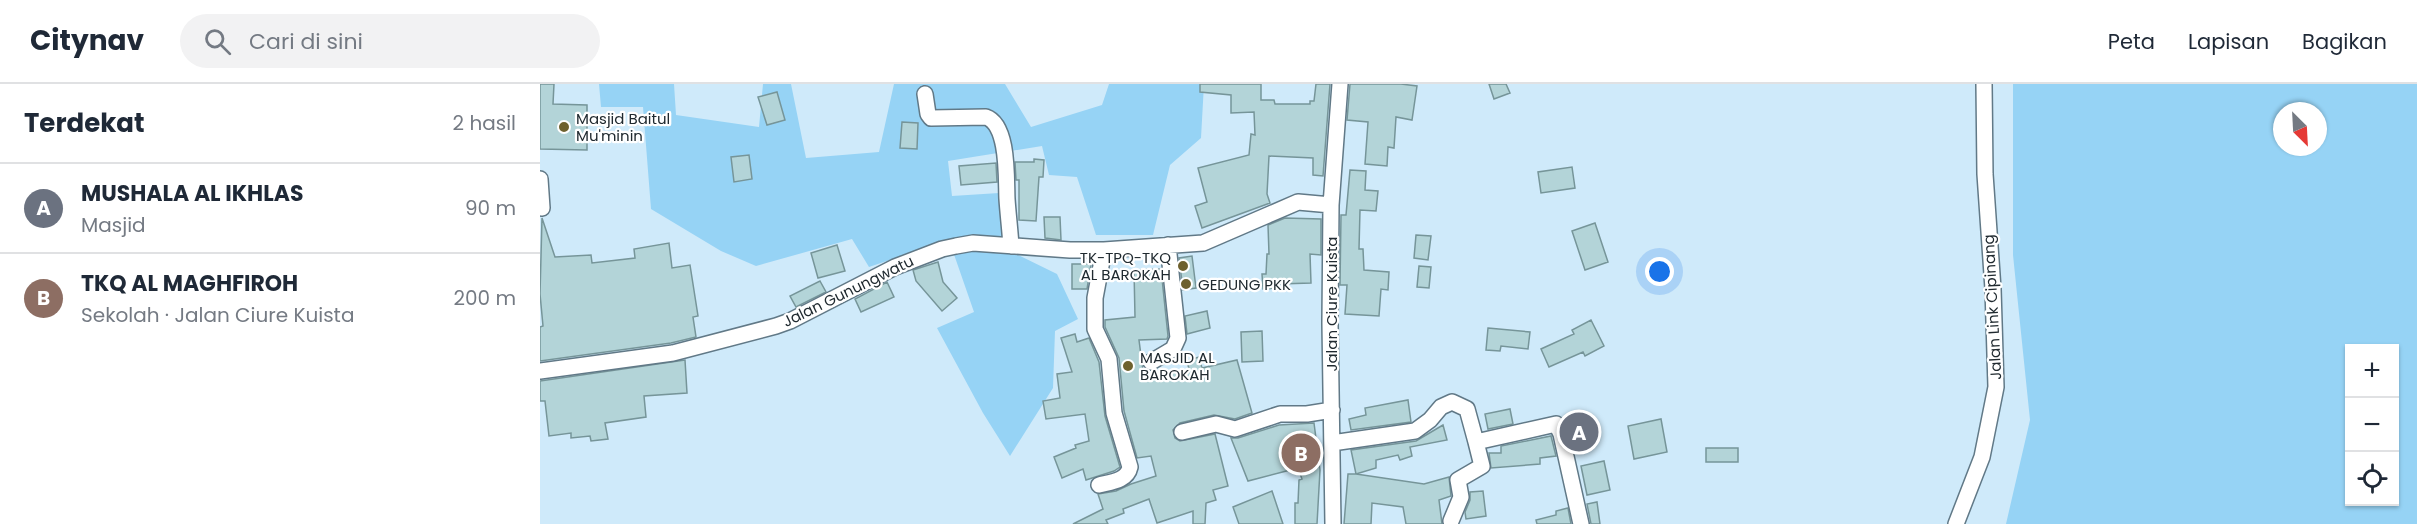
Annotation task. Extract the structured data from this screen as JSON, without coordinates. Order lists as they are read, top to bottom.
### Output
{
  "streets": {
    "street": ["Jalan Gunungwatu", "Jalan Ciure Kuista", "Jalan Link Cipinang"]
  },
  "crossings": [
    ["Jalan Gunungwatu", "Jalan Ciure Kuista"]
  ],
  "places": [
    "Masjid Baitul Mu'minin",
    "TK-TPQ-TKQ AL BAROKAH",
    "GEDUNG PKK",
    "MASJID AL BAROKAH"
  ],
  "north": "bottom right",
  "page": {
    "header": "Citynav",
    "search": "Cari di sini",
    "nav": ["Peta", "Lapisan", "Bagikan"],
    "heading": ["Terdekat", "2 hasil"],
    "list": [
      {
        "mark": "A",
        "name": "MUSHALA AL IKHLAS",
        "note": "Masjid",
        "value": "90 m"
      },
      {
        "mark": "B",
        "name": "TKQ AL MAGHFIROH",
        "note": "Sekolah · Jalan Ciure Kuista",
        "value": "200 m"
      }
    ],
    "map_buttons": ["+", "−"],
    "pins": ["A", "B"]
  }
}
